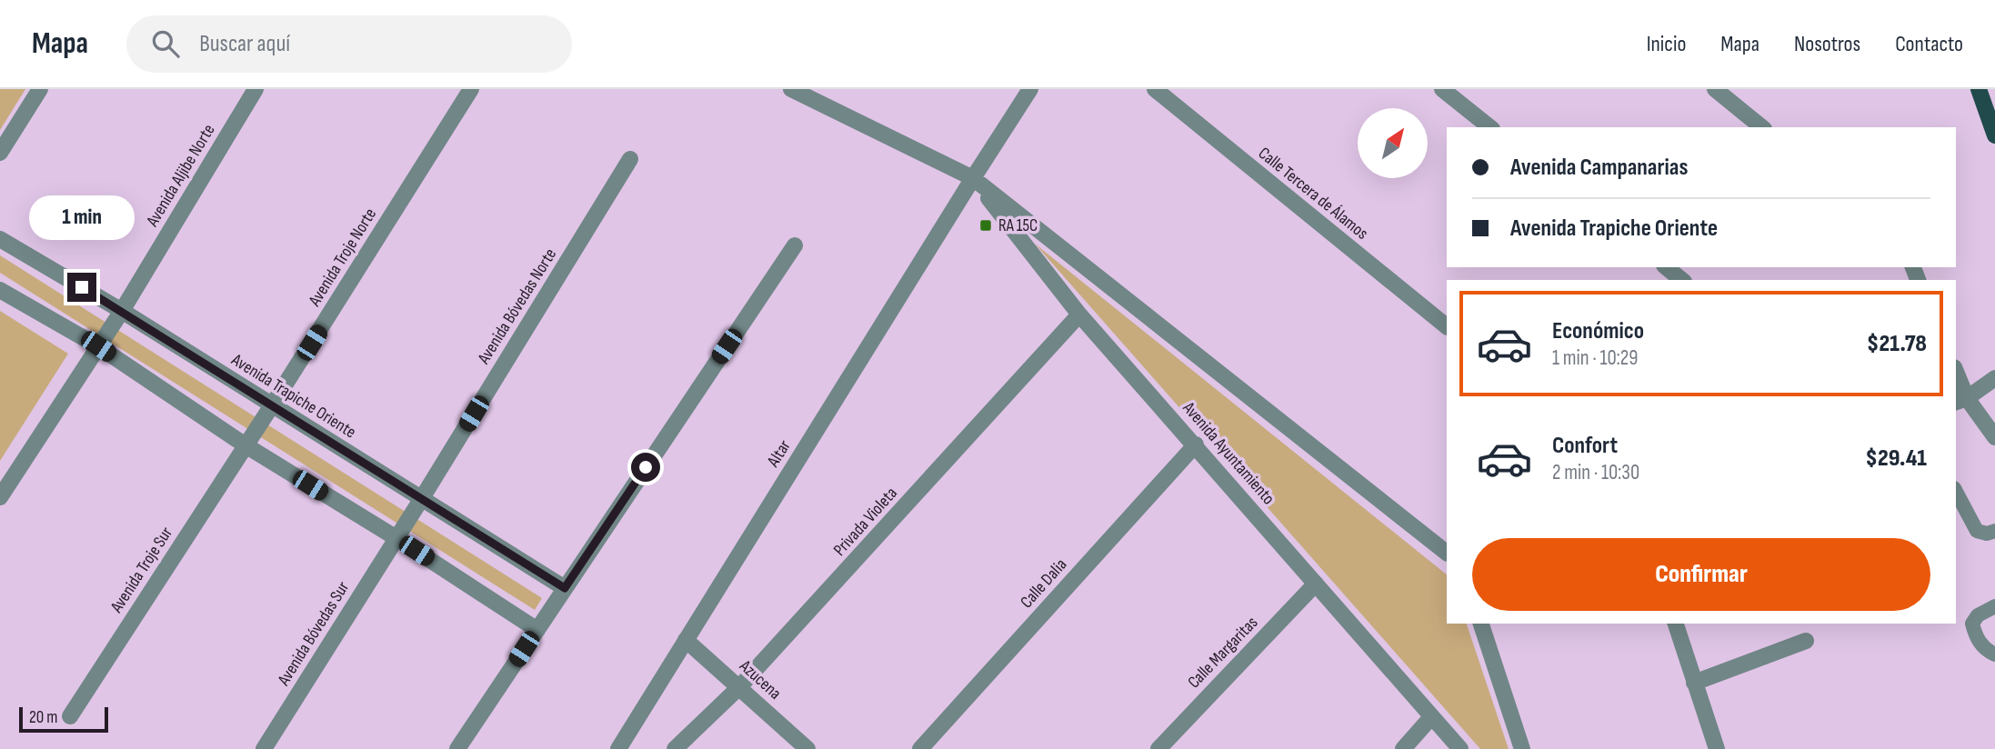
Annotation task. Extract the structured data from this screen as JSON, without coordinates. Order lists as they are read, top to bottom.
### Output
{
  "streets": {
    "street": [
      "Avenida Aljibe Norte",
      "Calle Tercera de Álamos",
      "Avenida Troje Norte",
      "Avenida Bóvedas Norte",
      "Avenida Trapiche Oriente",
      "Altar",
      "Avenida Ayuntamiento",
      "Privada Violeta",
      "Avenida Troje Sur",
      "Calle Dalia",
      "Avenida Bóvedas Sur",
      "Calle Margaritas",
      "Azucena"
    ]
  },
  "crossings": [
    ["Avenida Aljibe Norte", "Avenida Trapiche Oriente"],
    ["Avenida Troje Norte", "Avenida Trapiche Oriente"],
    ["Avenida Troje Norte", "Avenida Troje Sur"],
    ["Avenida Bóvedas Norte", "Avenida Trapiche Oriente"],
    ["Avenida Bóvedas Norte", "Avenida Bóvedas Sur"],
    ["Altar", "Avenida Ayuntamiento"],
    ["Altar", "Azucena"],
    ["Avenida Ayuntamiento", "Privada Violeta"],
    ["Avenida Ayuntamiento", "Calle Dalia"],
    ["Avenida Ayuntamiento", "Calle Margaritas"],
    ["Privada Violeta", "Azucena"]
  ],
  "places": {
    "transit": ["RA 15C"]
  },
  "scale_bar": "20 m",
  "north": "top right",
  "page": {
    "header": "Mapa",
    "search": "Buscar aquí",
    "nav": [
      "Inicio",
      "Mapa",
      "Nosotros",
      "Contacto"
    ],
    "banner": ["Avenida Campanarias", "Avenida Trapiche Oriente"],
    "bubble": "1 min",
    "list": [
      {
        "name": "Económico",
        "note": "1 min · 10:29",
        "value": "$21.78"
      },
      {
        "name": "Confort",
        "note": "2 min · 10:30",
        "value": "$29.41"
      }
    ],
    "buttons": "Confirmar",
    "scale": "20 m"
  }
}
